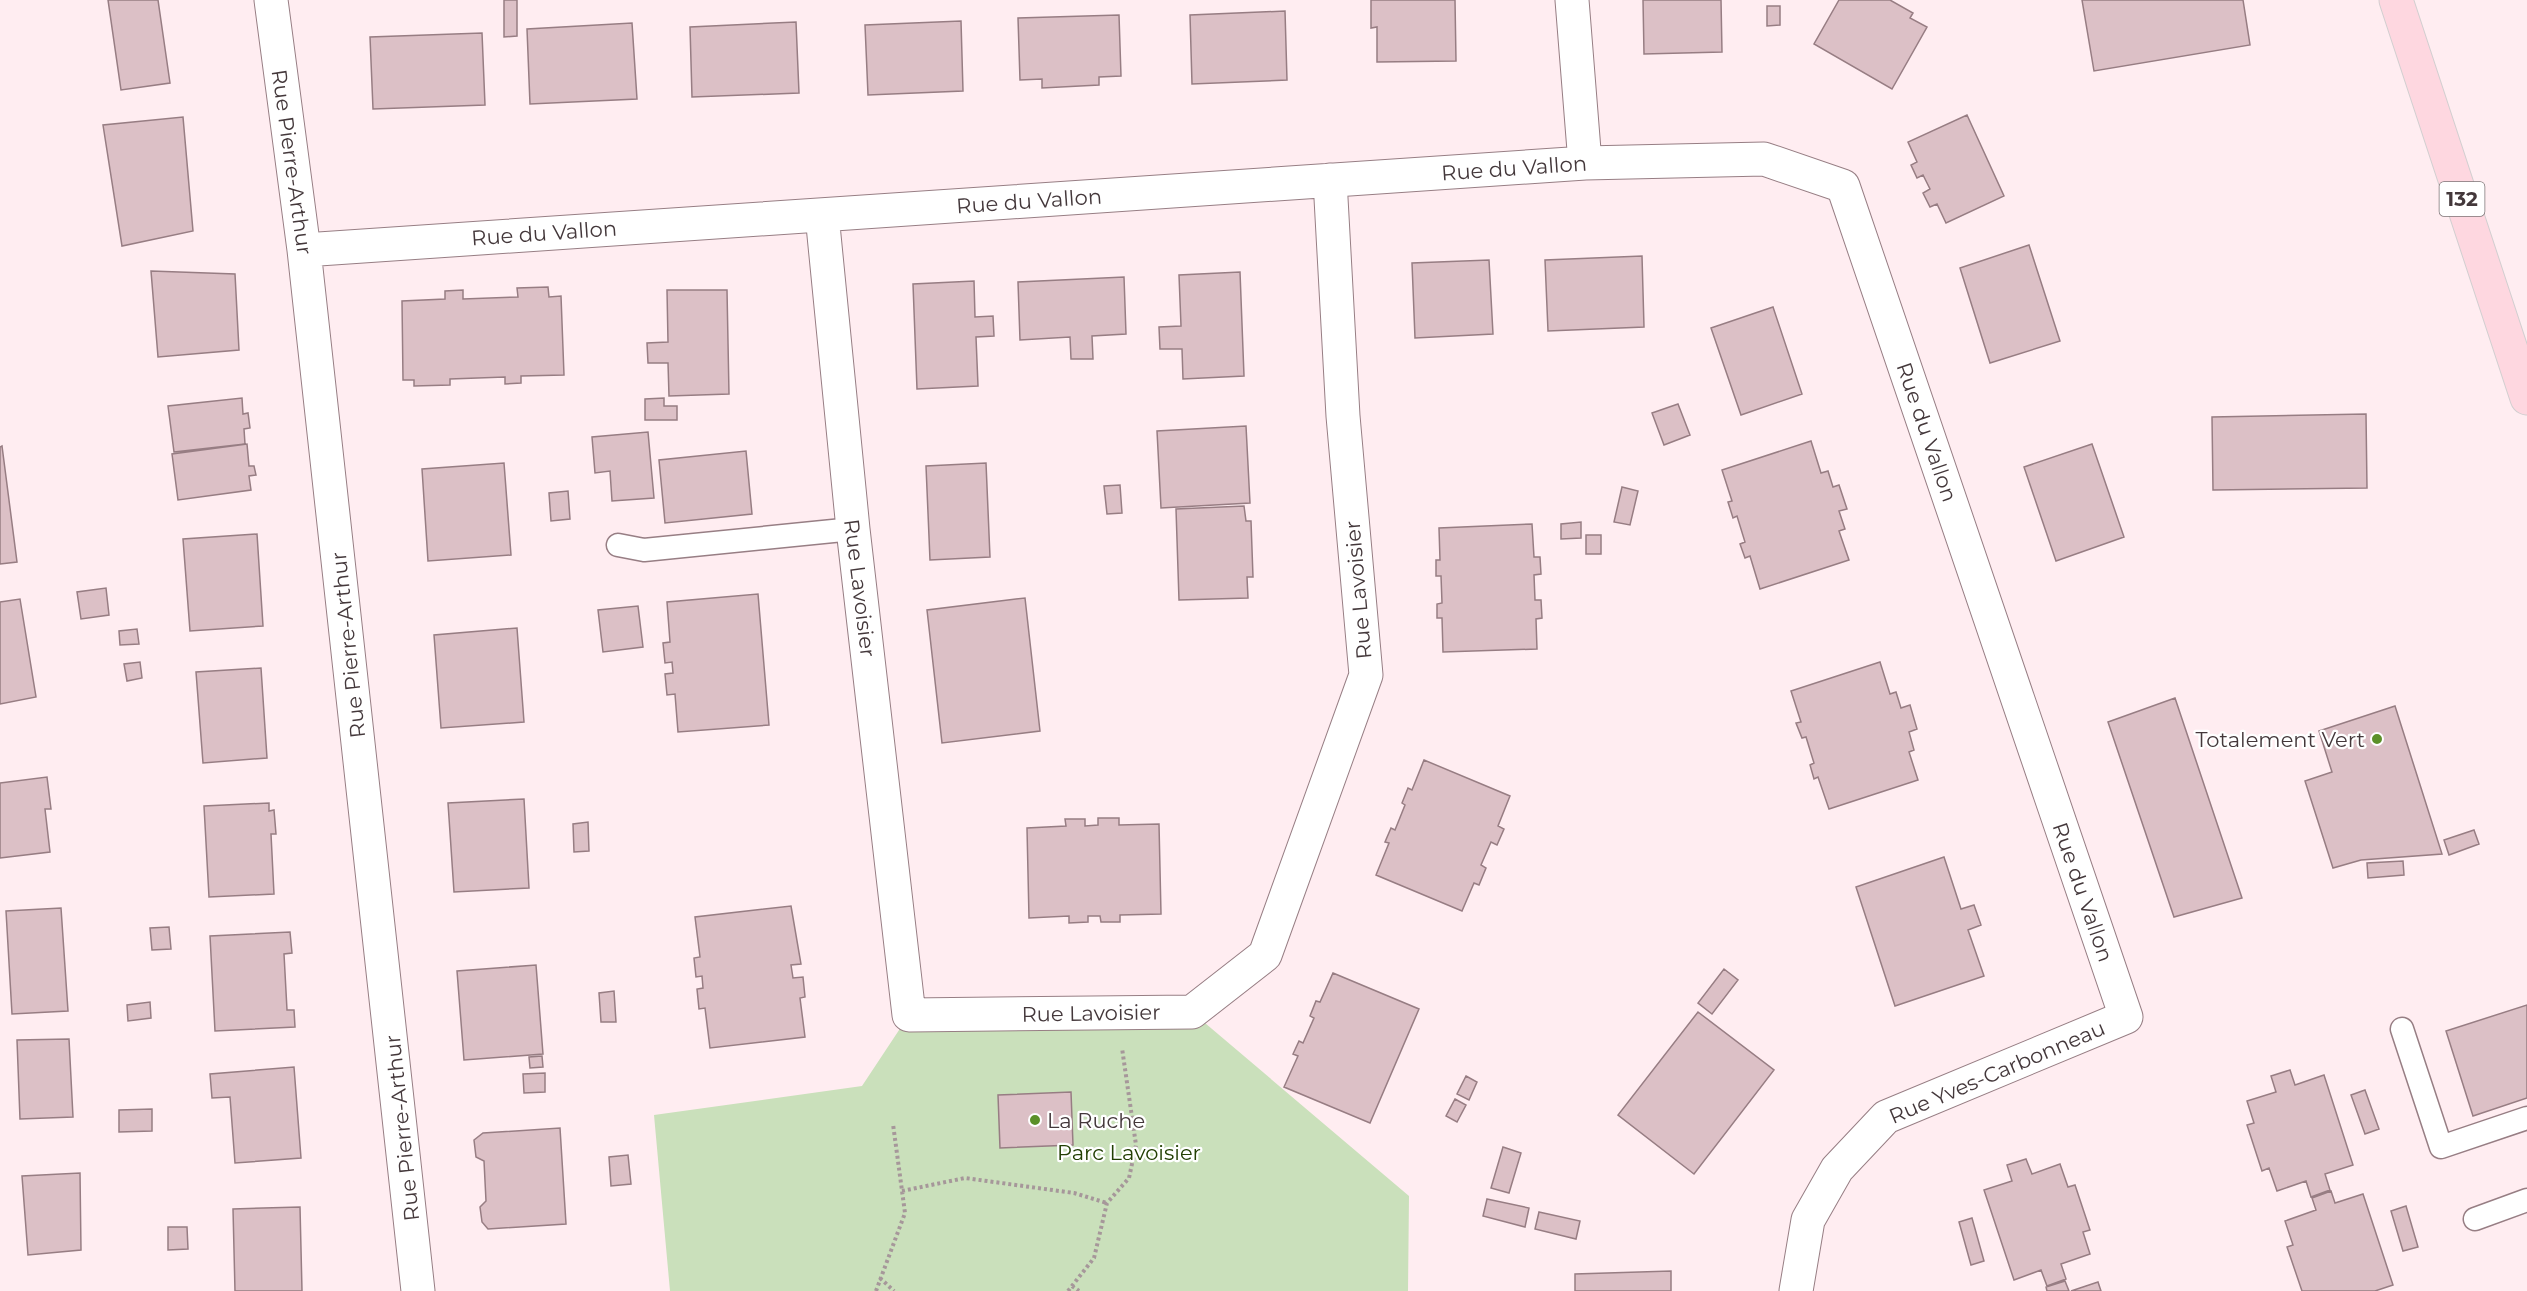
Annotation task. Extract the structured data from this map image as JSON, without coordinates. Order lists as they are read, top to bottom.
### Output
{
  "streets": {
    "main road": ["132"],
    "street": [
      "Rue Pierre-Arthur",
      "Rue du Vallon",
      "Rue Lavoisier",
      "Rue Yves-Carbonneau"
    ]
  },
  "crossings": [
    ["Rue Pierre-Arthur", "Rue du Vallon"],
    ["Rue du Vallon", "Rue Lavoisier"],
    ["Rue du Vallon", "Rue Yves-Carbonneau"]
  ],
  "parks": ["Parc Lavoisier"],
  "places": ["Totalement Vert", "La Ruche"]
}
